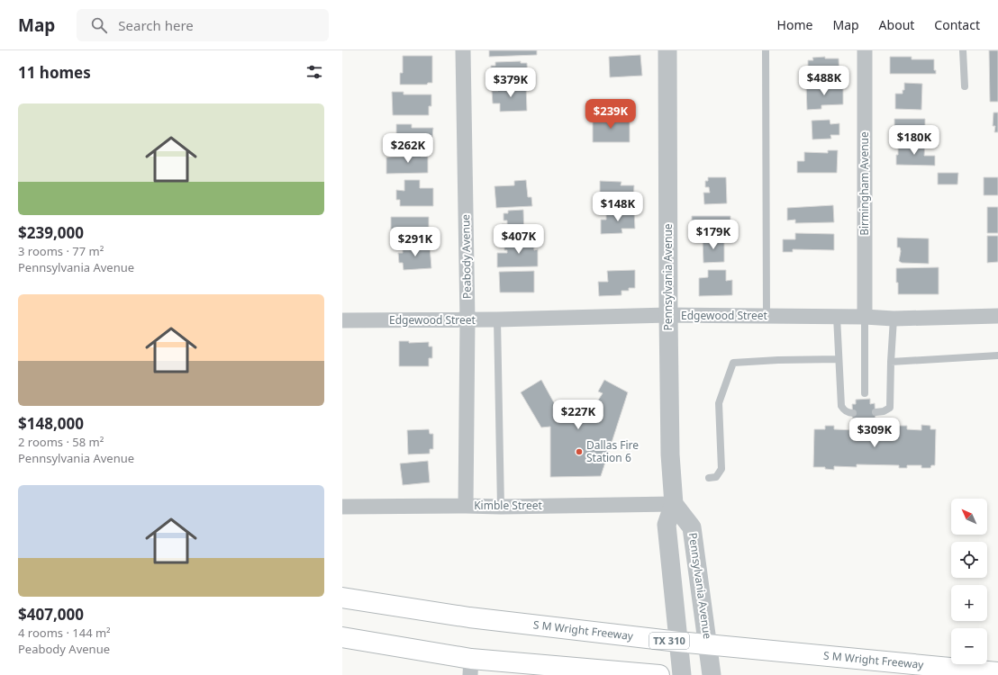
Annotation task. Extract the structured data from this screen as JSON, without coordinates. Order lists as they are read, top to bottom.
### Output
{
  "streets": {
    "main road": ["S M Wright Freeway", "TX 310"],
    "street": [
      "Birmingham Avenue",
      "Peabody Avenue",
      "Pennsylvania Avenue",
      "Edgewood Street",
      "Kimble Street"
    ]
  },
  "crossings": [
    ["Birmingham Avenue", "Edgewood Street"],
    ["Peabody Avenue", "Edgewood Street"],
    ["Peabody Avenue", "Kimble Street"],
    ["Pennsylvania Avenue", "Edgewood Street"],
    ["Pennsylvania Avenue", "Kimble Street"],
    ["Pennsylvania Avenue", "S M Wright Freeway"]
  ],
  "places": ["Dallas Fire Station 6"],
  "north": "top left",
  "page": {
    "header": "Map",
    "search": "Search here",
    "nav": [
      "Home",
      "Map",
      "About",
      "Contact"
    ],
    "heading": "11 homes",
    "price": [
      "$488K",
      "$379K",
      "$239K",
      "$180K",
      "$262K",
      "$148K",
      "$179K",
      "$407K",
      "$291K",
      "$227K",
      "$309K"
    ],
    "list": [
      {
        "name": "$239,000",
        "note": "3 rooms · 77 m² · Pennsylvania Avenue"
      },
      {
        "name": "$148,000",
        "note": "2 rooms · 58 m² · Pennsylvania Avenue"
      },
      {
        "name": "$407,000",
        "note": "4 rooms · 144 m² · Peabody Avenue"
      }
    ],
    "map_buttons": ["+", "−"]
  }
}
